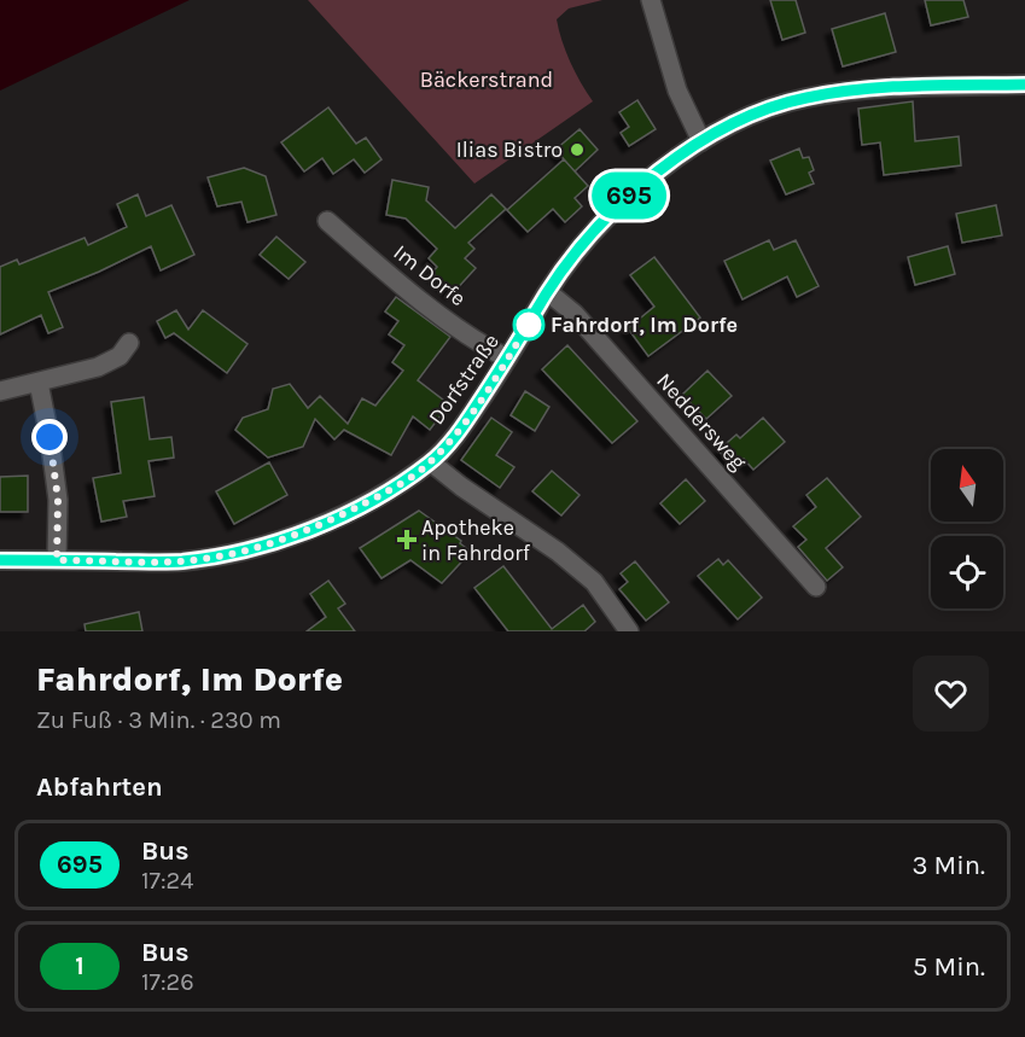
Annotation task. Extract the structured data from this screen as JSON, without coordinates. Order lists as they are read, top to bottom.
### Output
{
  "streets": {
    "street": ["Im Dorfe", "Dorfstraße", "Neddersweg"]
  },
  "crossings": [
    ["Im Dorfe", "Dorfstraße"],
    ["Dorfstraße", "Neddersweg"]
  ],
  "parks": ["Bäckerstrand"],
  "places": {
    "other": ["Ilias Bistro", "Fahrdorf, Im Dorfe"],
    "health": ["Apotheke in Fahrdorf"]
  },
  "lines": ["bus line 695"],
  "north": "top",
  "page": {
    "on_map": "695",
    "heading": [
      ["Fahrdorf, Im Dorfe", "Zu Fuß · 3 Min. · 230 m"],
      "Abfahrten"
    ],
    "list": [
      {
        "mark": "695",
        "name": "Bus",
        "note": "17:24",
        "value": "3 Min."
      },
      {
        "mark": "1",
        "name": "Bus",
        "note": "17:26",
        "value": "5 Min."
      }
    ]
  }
}
